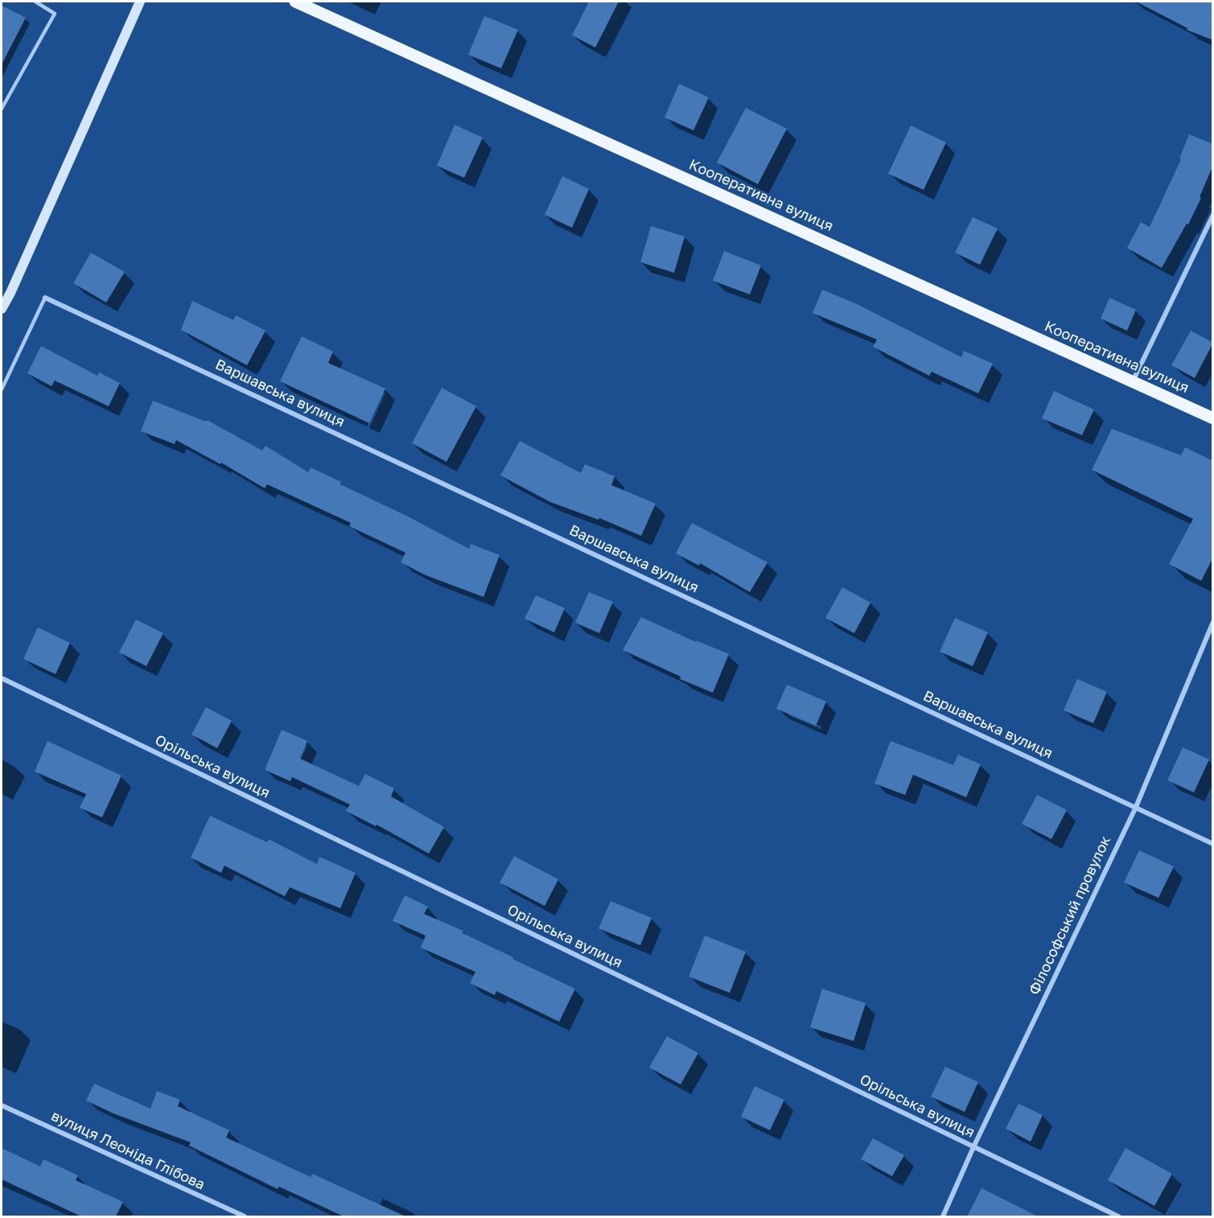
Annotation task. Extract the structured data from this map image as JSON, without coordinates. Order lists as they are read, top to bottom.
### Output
{
  "streets": {
    "main road": ["Кооперативна вулиця"],
    "street": [
      "Варшавська вулиця",
      "Орільська вулиця",
      "Філософський провулок",
      "вулиця Леоніда Глібова"
    ]
  },
  "crossings": [
    ["Варшавська вулиця", "Філософський провулок"],
    ["Орільська вулиця", "Філософський провулок"]
  ]
}
